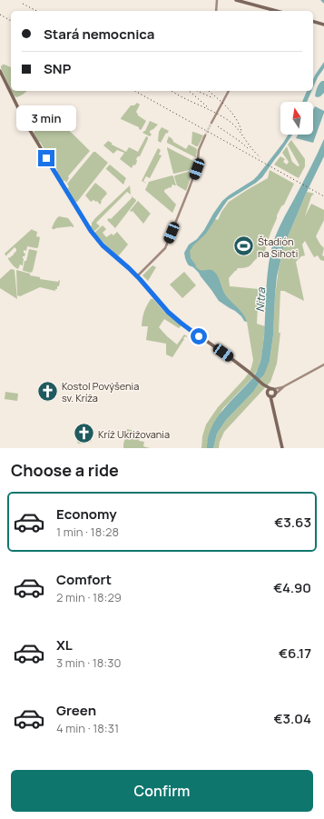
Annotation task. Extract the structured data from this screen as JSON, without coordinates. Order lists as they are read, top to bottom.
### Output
{
  "water": ["Nitra"],
  "places": {
    "sports": ["Štadión na Sihoti"],
    "church": ["Kostol Povýšenia sv. Kríža", "Kríž Ukrižovania"]
  },
  "north": "top",
  "page": {
    "banner": ["Stará nemocnica", "SNP"],
    "bubble": "3 min",
    "heading": "Choose a ride",
    "list": [
      {
        "name": "Economy",
        "note": "1 min · 18:28",
        "value": "€3.63"
      },
      {
        "name": "Comfort",
        "note": "2 min · 18:29",
        "value": "€4.90"
      },
      {
        "name": "XL",
        "note": "3 min · 18:30",
        "value": "€6.17"
      },
      {
        "name": "Green",
        "note": "4 min · 18:31",
        "value": "€3.04"
      }
    ],
    "buttons": "Confirm"
  }
}
